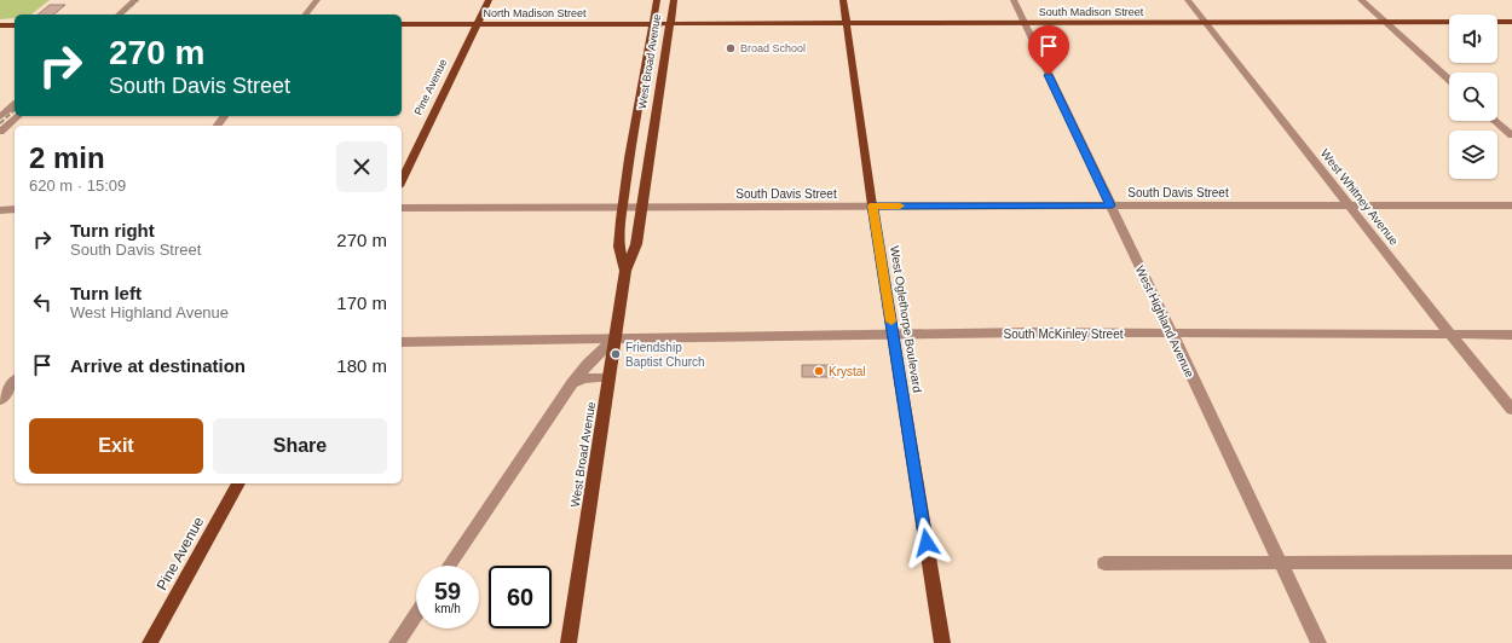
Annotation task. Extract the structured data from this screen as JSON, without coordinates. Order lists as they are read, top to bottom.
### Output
{
  "streets": {
    "main road": [
      "South Madison Street",
      "North Madison Street",
      "West Broad Avenue",
      "Pine Avenue",
      "West Oglethorpe Boulevard"
    ],
    "street": [
      "South Davis Street",
      "West Whitney Avenue",
      "West Highland Avenue",
      "South McKinley Street"
    ]
  },
  "crossings": [
    ["South Madison Street", "North Madison Street"],
    ["South Madison Street", "West Broad Avenue"],
    ["South Madison Street", "West Whitney Avenue"],
    ["South Madison Street", "West Oglethorpe Boulevard"],
    ["South Madison Street", "West Highland Avenue"],
    ["North Madison Street", "West Broad Avenue"],
    ["North Madison Street", "Pine Avenue"],
    ["West Broad Avenue", "South Davis Street"],
    ["West Broad Avenue", "South McKinley Street"],
    ["South Davis Street", "West Whitney Avenue"],
    ["South Davis Street", "West Oglethorpe Boulevard"],
    ["South Davis Street", "West Highland Avenue"],
    ["West Whitney Avenue", "South McKinley Street"],
    ["West Oglethorpe Boulevard", "South McKinley Street"],
    ["West Highland Avenue", "South McKinley Street"]
  ],
  "places": ["Broad School", "Friendship Baptist Church", "Krystal"],
  "page": {
    "turn": ["270 m", "South Davis Street"],
    "heading": ["2 min", "620 m · 15:09"],
    "list": [
      {
        "name": "Turn right",
        "note": "South Davis Street",
        "value": "270 m"
      },
      {
        "name": "Turn left",
        "note": "West Highland Avenue",
        "value": "170 m"
      },
      {
        "name": "Arrive at destination",
        "value": "180 m"
      }
    ],
    "buttons": ["Exit", "Share"],
    "speed": "59 km/h",
    "limit": "60"
  }
}
